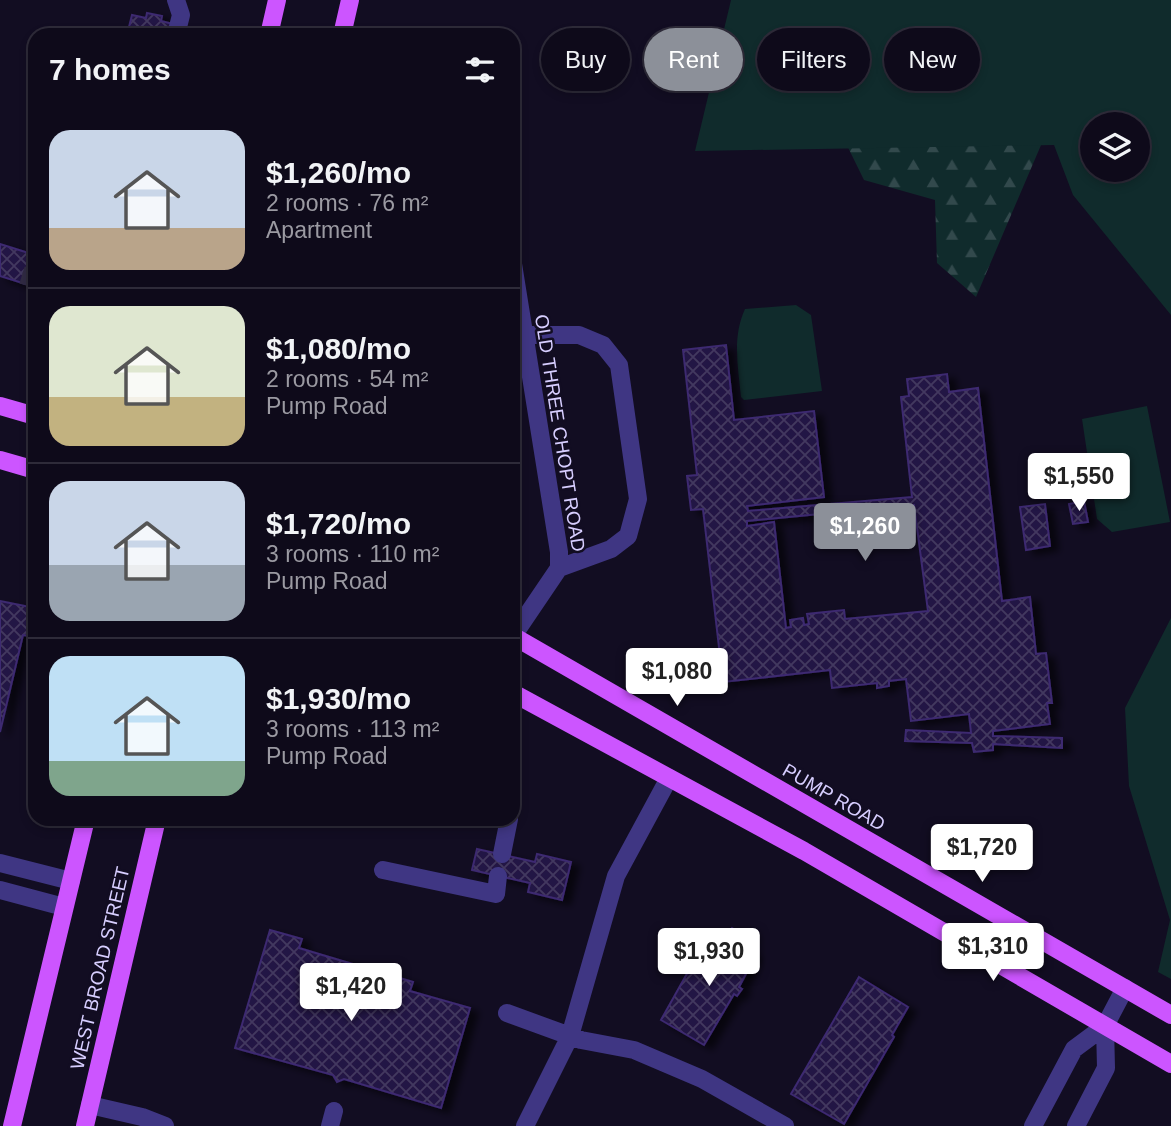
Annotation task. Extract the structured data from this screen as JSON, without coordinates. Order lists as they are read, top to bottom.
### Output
{
  "streets": {
    "main road": ["PUMP ROAD", "WEST BROAD STREET"],
    "street": ["OLD THREE CHOPT ROAD"]
  },
  "page": {
    "chip": [
      "Buy",
      "Rent",
      "Filters",
      "New"
    ],
    "heading": "7 homes",
    "list": [
      {
        "name": "$1,260/mo",
        "note": "2 rooms · 76 m² · Apartment"
      },
      {
        "name": "$1,080/mo",
        "note": "2 rooms · 54 m² · Pump Road"
      },
      {
        "name": "$1,720/mo",
        "note": "3 rooms · 110 m² · Pump Road"
      },
      {
        "name": "$1,930/mo",
        "note": "3 rooms · 113 m² · Pump Road"
      }
    ],
    "price": [
      "$1,550",
      "$1,260",
      "$1,080",
      "$1,720",
      "$1,310",
      "$1,930",
      "$1,420"
    ]
  }
}
